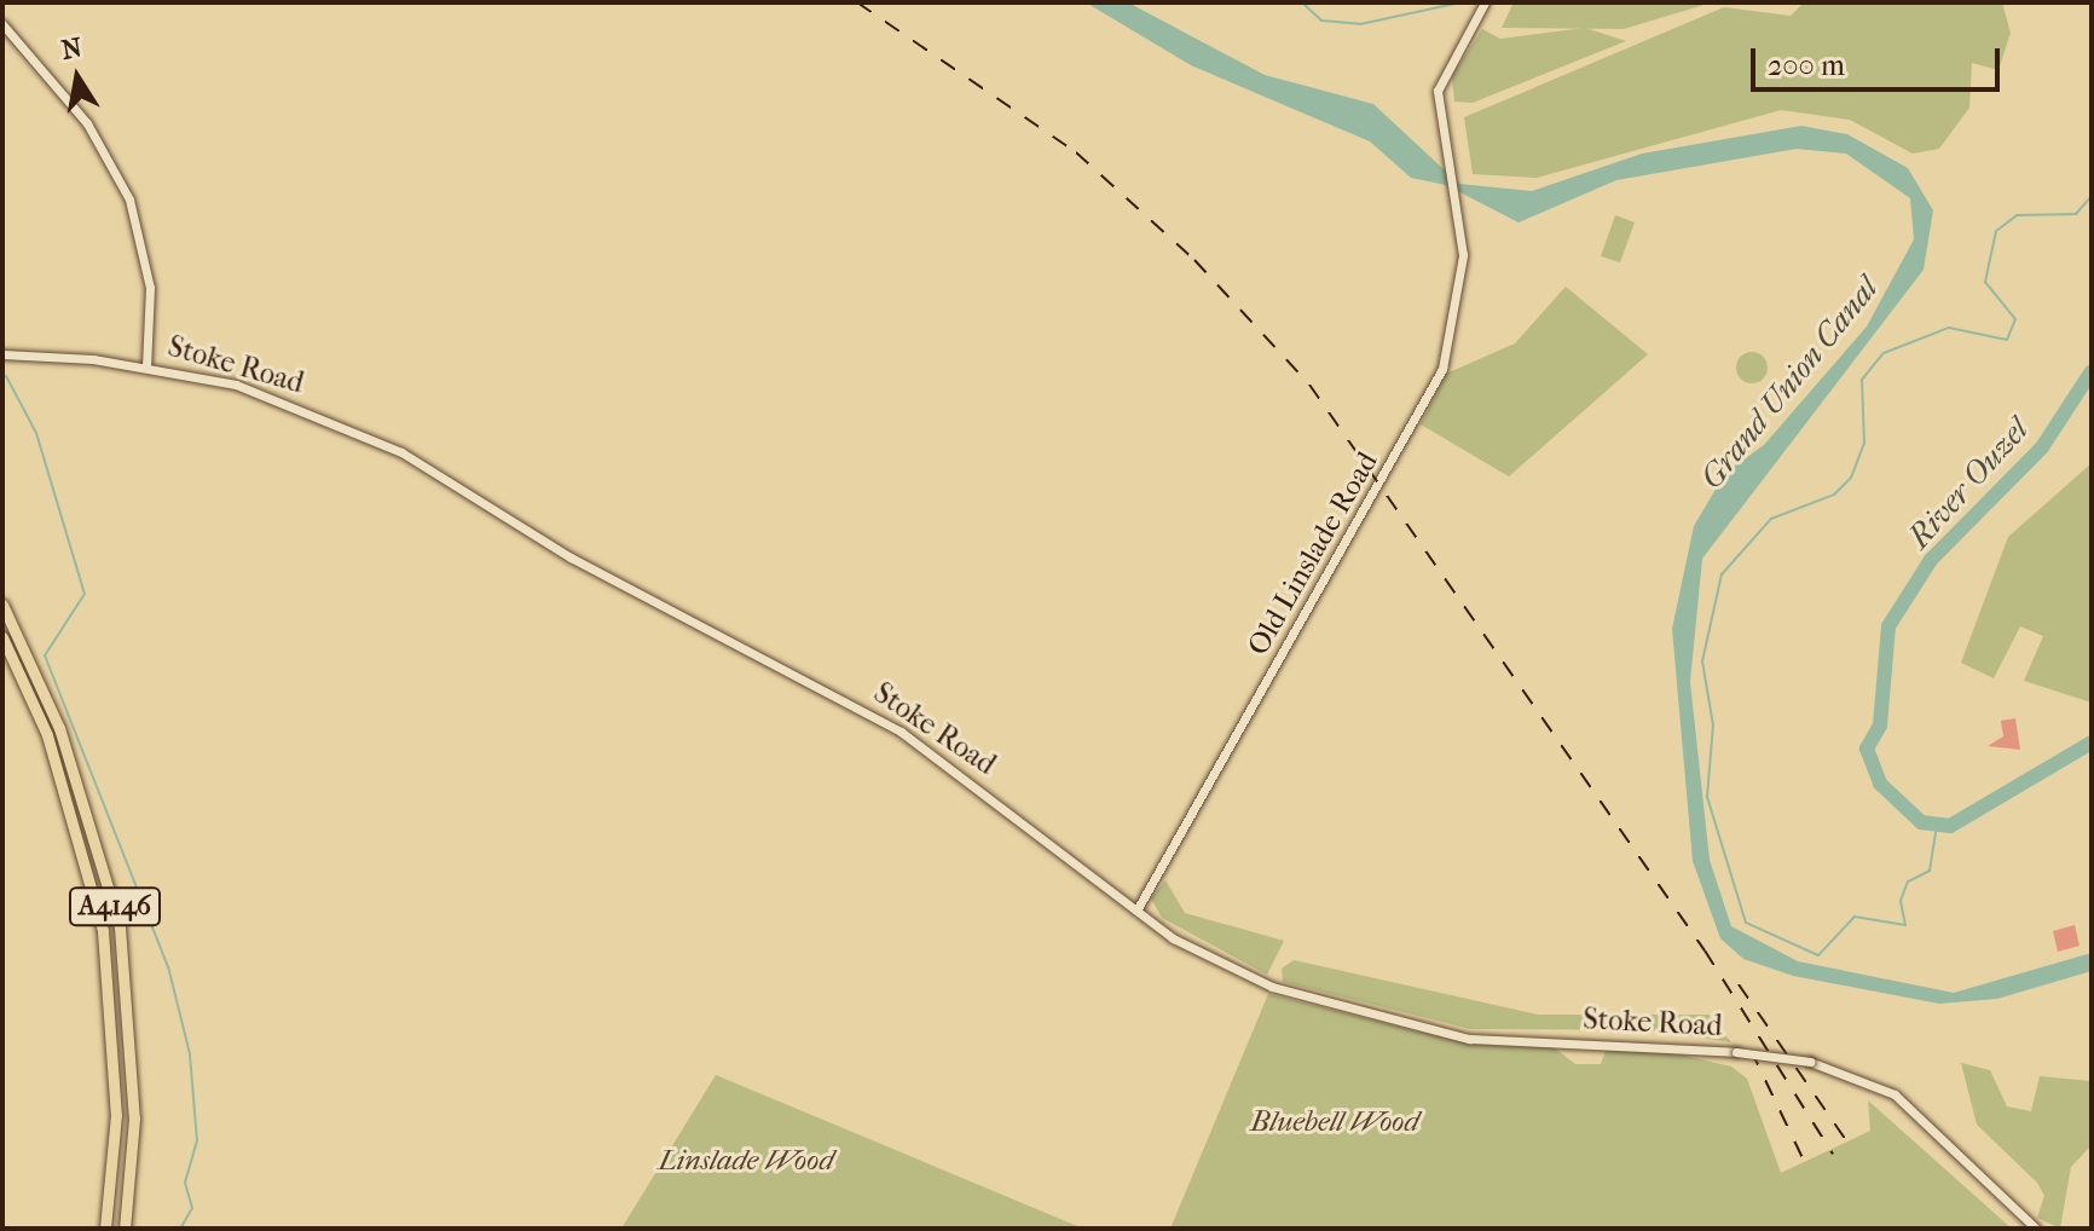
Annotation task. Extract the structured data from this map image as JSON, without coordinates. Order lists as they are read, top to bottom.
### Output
{
  "streets": {
    "highway": ["A4146"],
    "street": ["Stoke Road", "Old Linslade Road"]
  },
  "crossings": [
    ["Stoke Road", "Old Linslade Road"]
  ],
  "water": ["Grand Union Canal", "River Ouzel"],
  "parks": ["Bluebell Wood", "Linslade Wood"],
  "scale_bar": "200 m",
  "north": "top"
}
